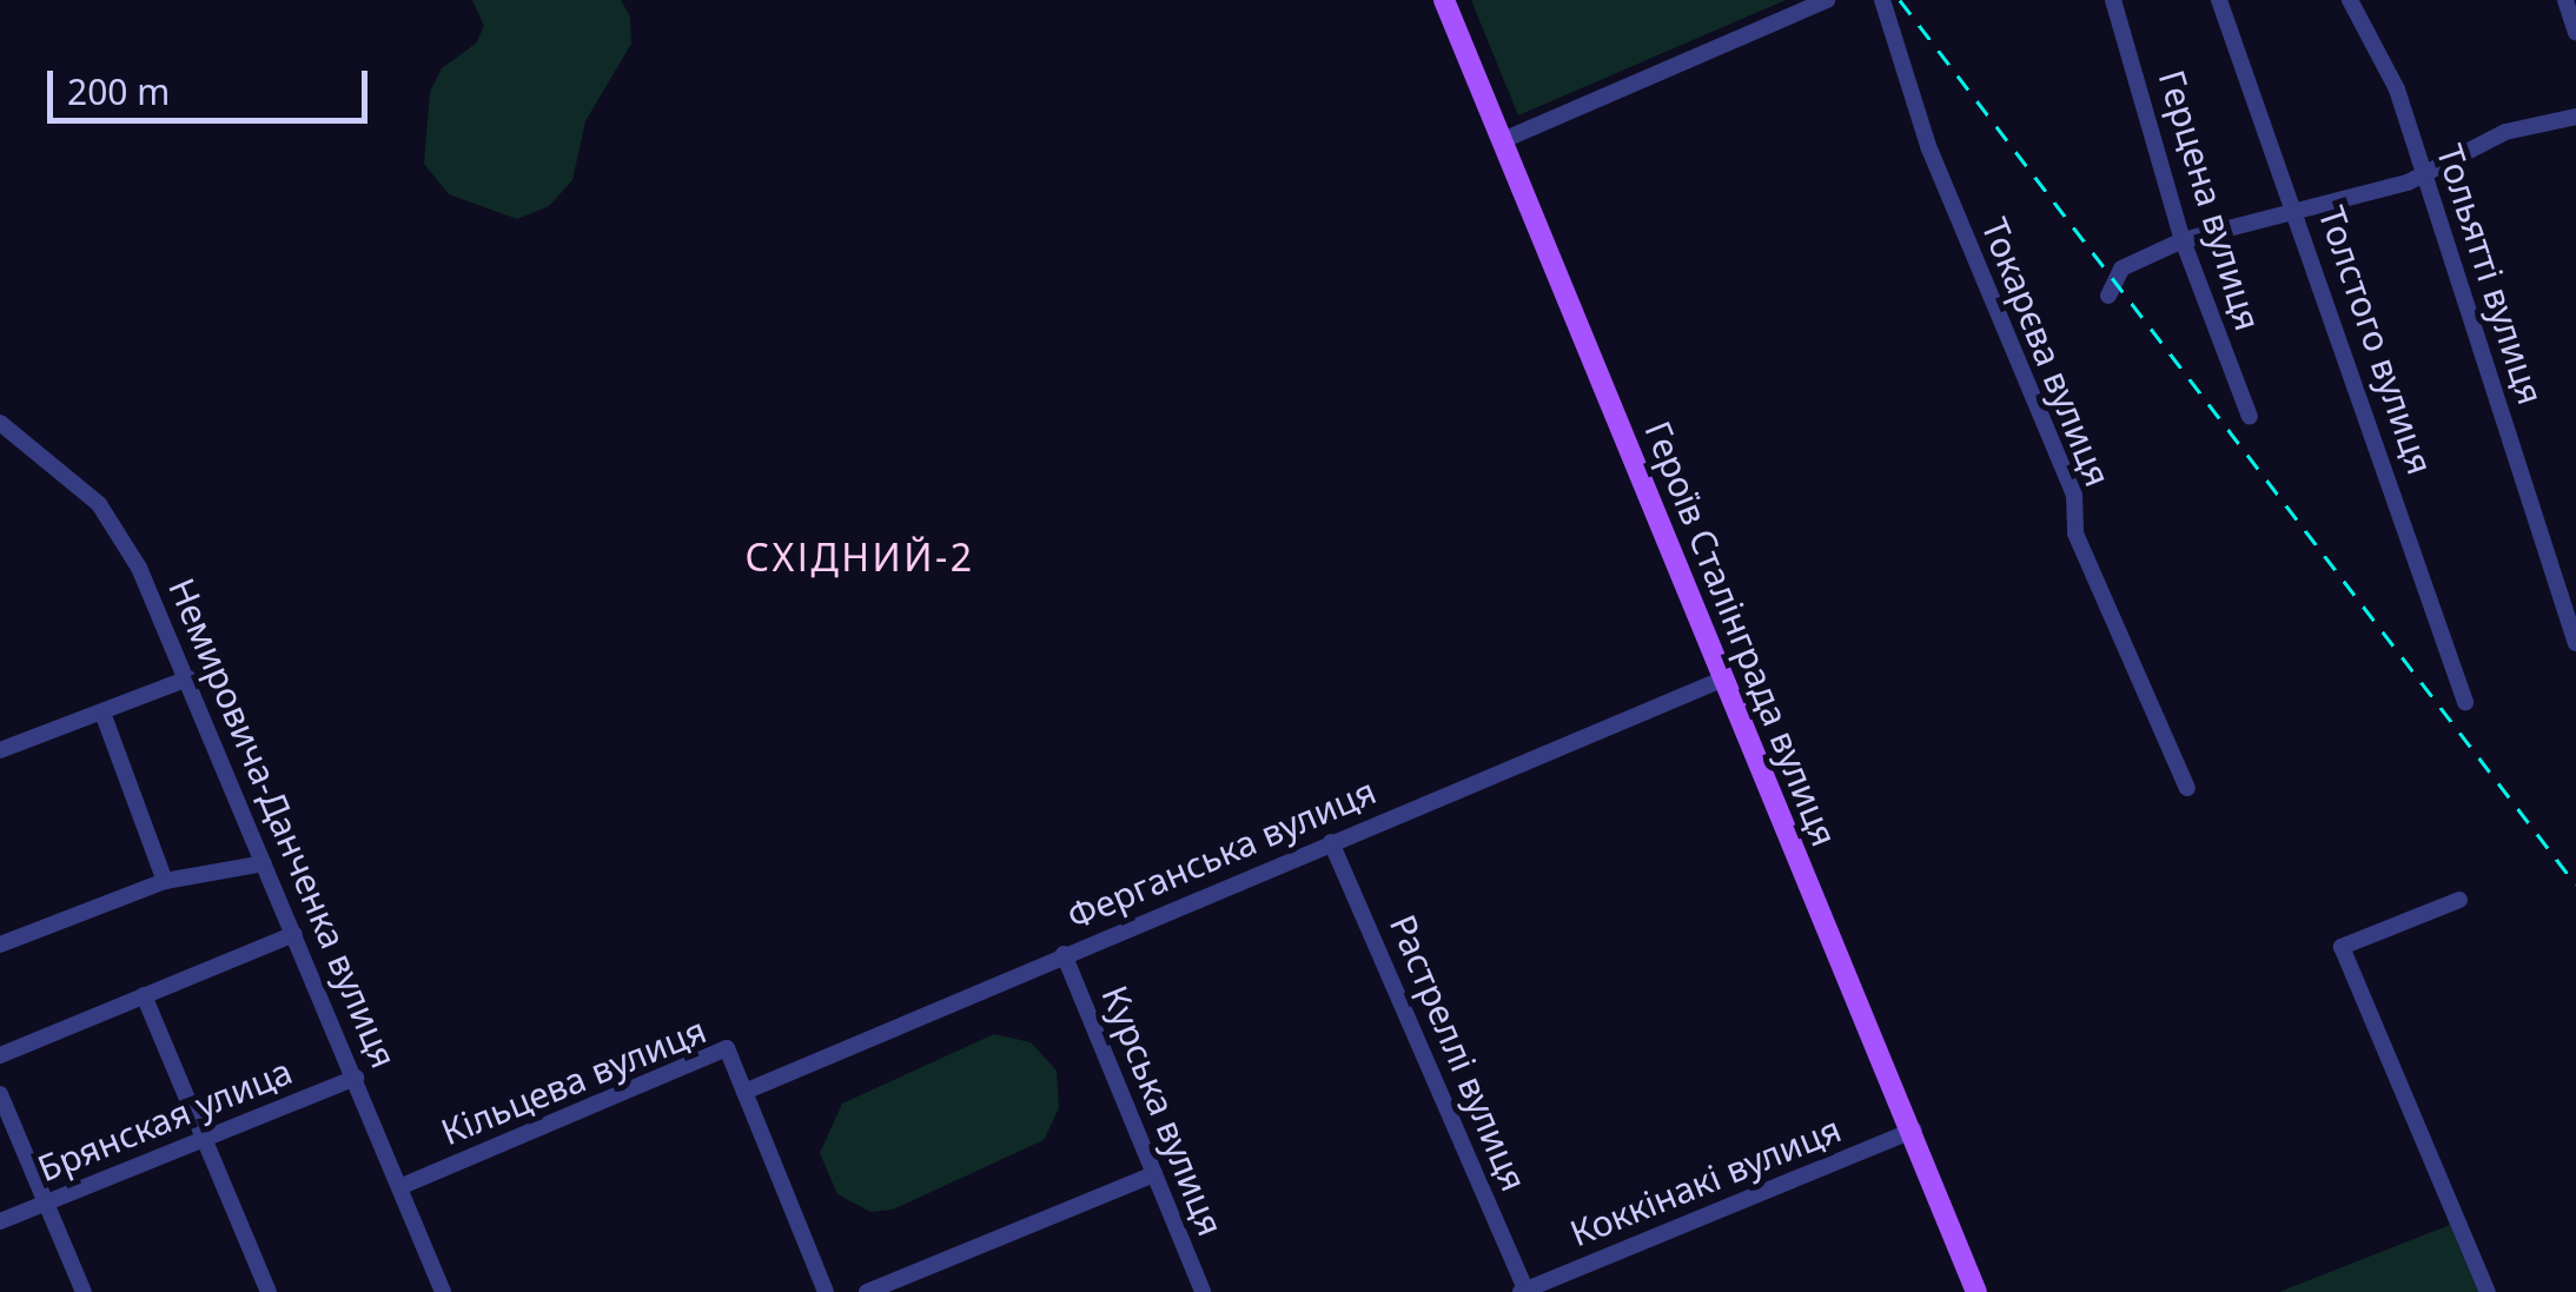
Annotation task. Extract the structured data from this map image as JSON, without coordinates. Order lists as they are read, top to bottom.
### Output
{
  "streets": {
    "main road": ["Героїв Сталінграда вулиця"],
    "street": [
      "Герцена вулиця",
      "Тольятті вулиця",
      "Толстого вулиця",
      "Токарєва вулиця",
      "Немировича-Данченка вулиця",
      "Ферганська вулиця",
      "Растреллі вулиця",
      "Кільцева вулиця",
      "Курська вулиця",
      "Брянская улица",
      "Коккінакі вулиця"
    ]
  },
  "crossings": [
    ["Героїв Сталінграда вулиця", "Ферганська вулиця"],
    ["Героїв Сталінграда вулиця", "Коккінакі вулиця"],
    ["Немировича-Данченка вулиця", "Кільцева вулиця"],
    ["Немировича-Данченка вулиця", "Брянская улица"],
    ["Ферганська вулиця", "Растреллі вулиця"],
    ["Ферганська вулиця", "Кільцева вулиця"],
    ["Ферганська вулиця", "Курська вулиця"],
    ["Растреллі вулиця", "Коккінакі вулиця"]
  ],
  "districts": ["СХІДНИЙ-2"],
  "scale_bar": "200 m"
}
